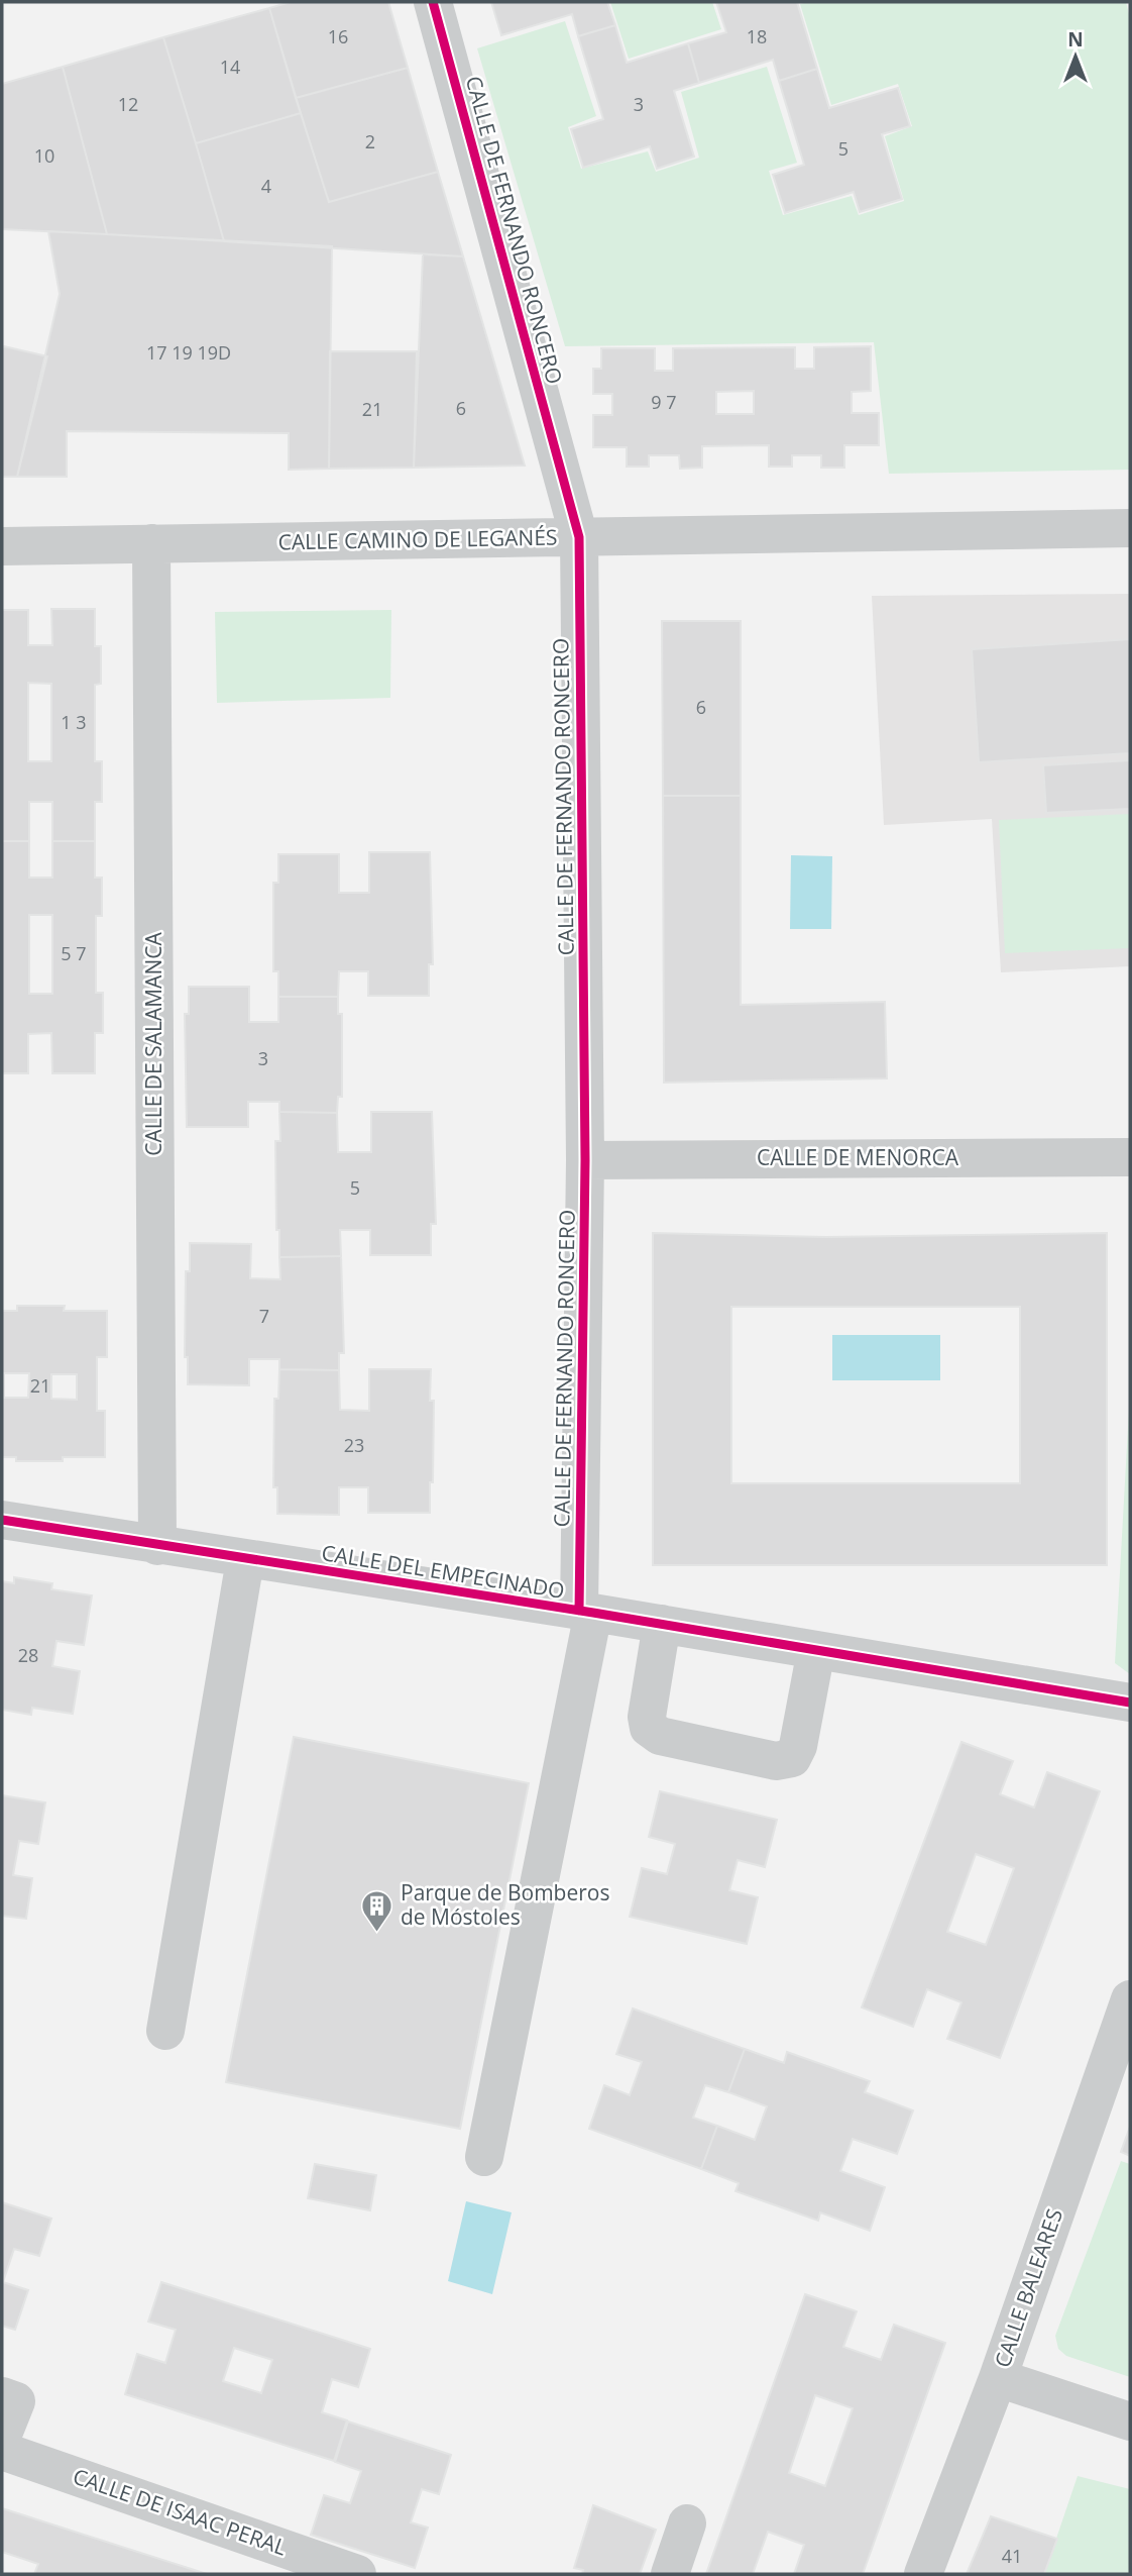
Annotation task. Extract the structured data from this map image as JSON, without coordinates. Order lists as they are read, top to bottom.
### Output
{
  "streets": {
    "street": [
      "CALLE DE FERNANDO RONCERO",
      "CALLE CAMINO DE LEGANÉS",
      "CALLE DE SALAMANCA",
      "CALLE DE MENORCA",
      "CALLE DEL EMPECINADO",
      "CALLE BALEARES",
      "CALLE DE ISAAC PERAL"
    ]
  },
  "crossings": [
    ["CALLE DE FERNANDO RONCERO", "CALLE CAMINO DE LEGANÉS"],
    ["CALLE DE FERNANDO RONCERO", "CALLE DE MENORCA"],
    ["CALLE DE FERNANDO RONCERO", "CALLE DEL EMPECINADO"],
    ["CALLE CAMINO DE LEGANÉS", "CALLE DE SALAMANCA"],
    ["CALLE DE SALAMANCA", "CALLE DEL EMPECINADO"]
  ],
  "places": {
    "building": ["Parque de Bomberos de Móstoles"]
  },
  "house_numbers": [
    "16",
    "18",
    "14",
    "12",
    "3",
    "2",
    "5",
    "10",
    "4",
    "17 19 19D",
    "9 7",
    "6",
    "21",
    "6",
    "1 3",
    "5 7",
    "3",
    "5",
    "7",
    "21",
    "23",
    "28",
    "41"
  ],
  "north": "top"
}
